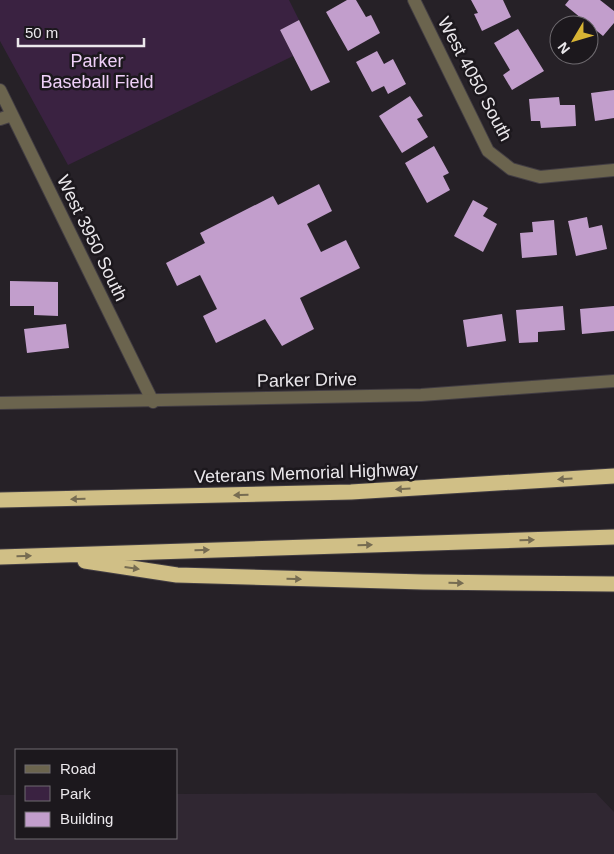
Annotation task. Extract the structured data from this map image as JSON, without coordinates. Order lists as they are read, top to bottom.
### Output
{
  "streets": {
    "highway": ["Veterans Memorial Highway"],
    "street": ["West 4050 South", "West 3950 South", "Parker Drive"]
  },
  "crossings": [
    ["West 3950 South", "Parker Drive"]
  ],
  "parks": ["Parker Baseball Field"],
  "legend": ["Road", "Park", "Building"],
  "scale_bar": "50 m",
  "north": "bottom left"
}
